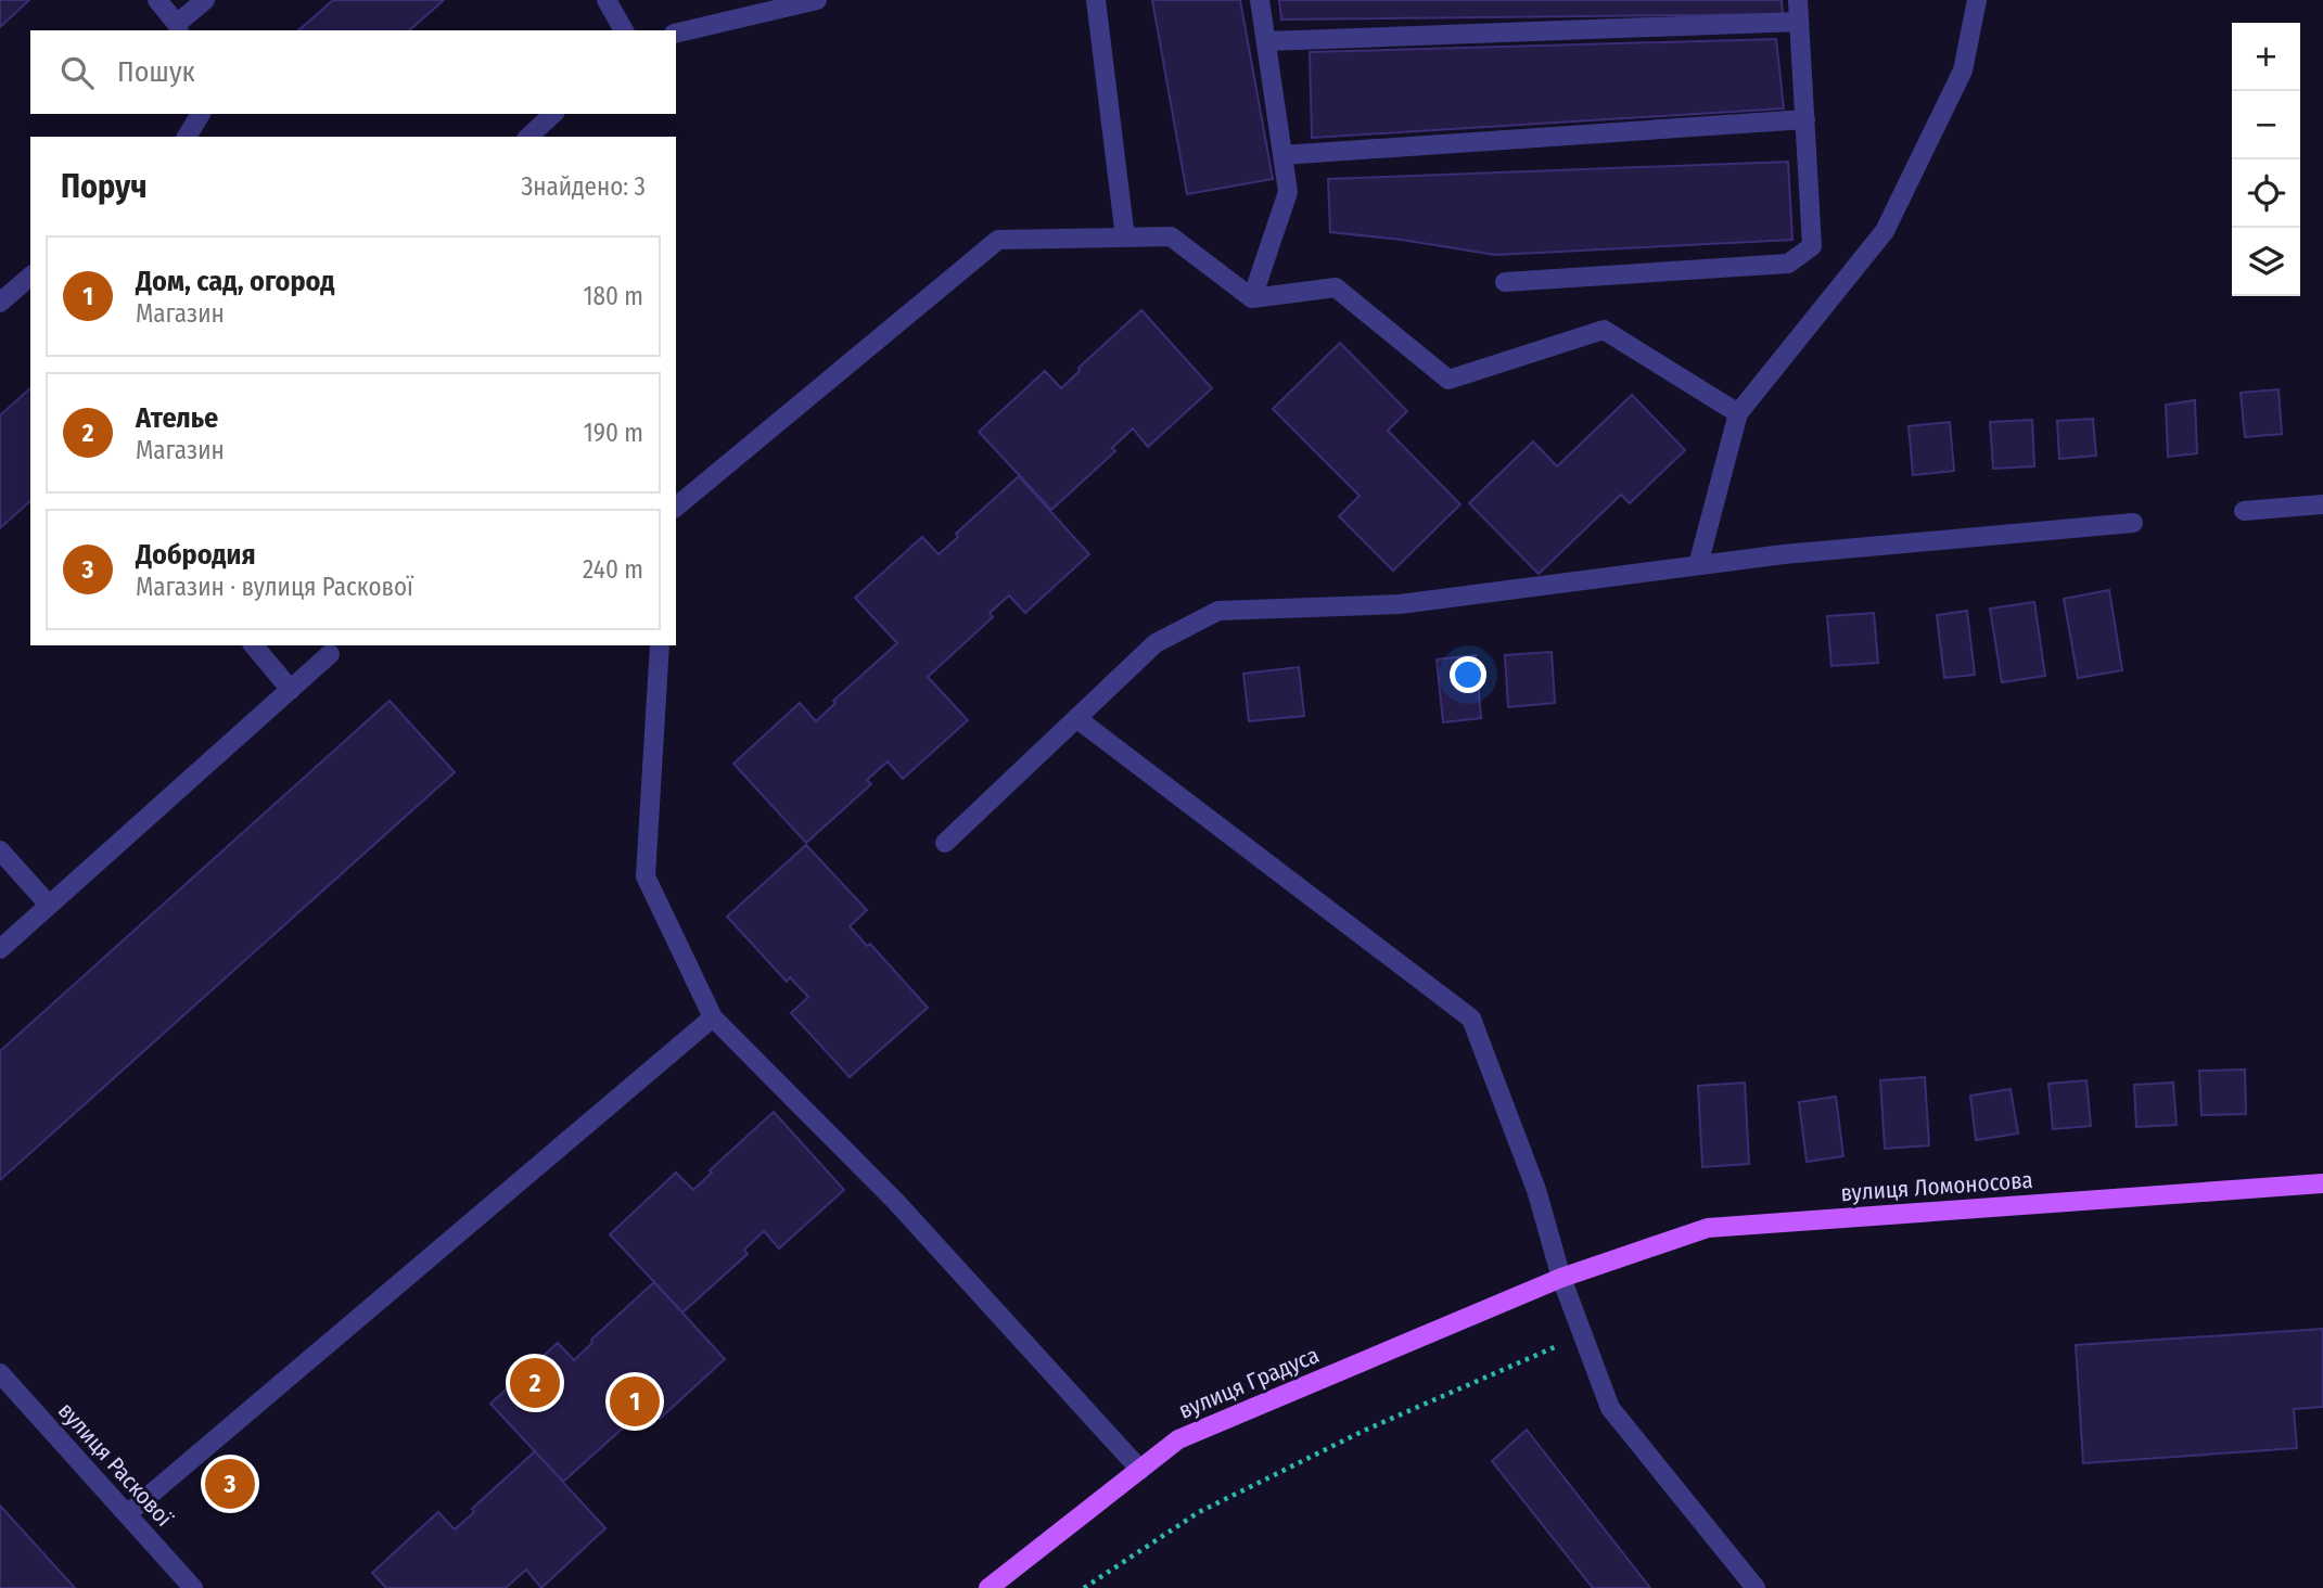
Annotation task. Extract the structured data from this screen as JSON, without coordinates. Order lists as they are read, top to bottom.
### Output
{
  "streets": {
    "main road": ["вулиця Ломоносова", "вулиця Градуса"],
    "street": ["вулиця Раскової"]
  },
  "crossings": [
    ["вулиця Ломоносова", "вулиця Градуса"]
  ],
  "page": {
    "map_buttons": ["+", "−"],
    "search": "Пошук",
    "heading": ["Поруч", "Знайдено: 3"],
    "list": [
      {
        "mark": "1",
        "name": "Дом, сад, огород",
        "note": "Магазин",
        "value": "180 m"
      },
      {
        "mark": "2",
        "name": "Ателье",
        "note": "Магазин",
        "value": "190 m"
      },
      {
        "mark": "3",
        "name": "Добродия",
        "note": "Магазин · вулиця Раскової",
        "value": "240 m"
      }
    ],
    "pins": ["2", "1", "3"]
  }
}
